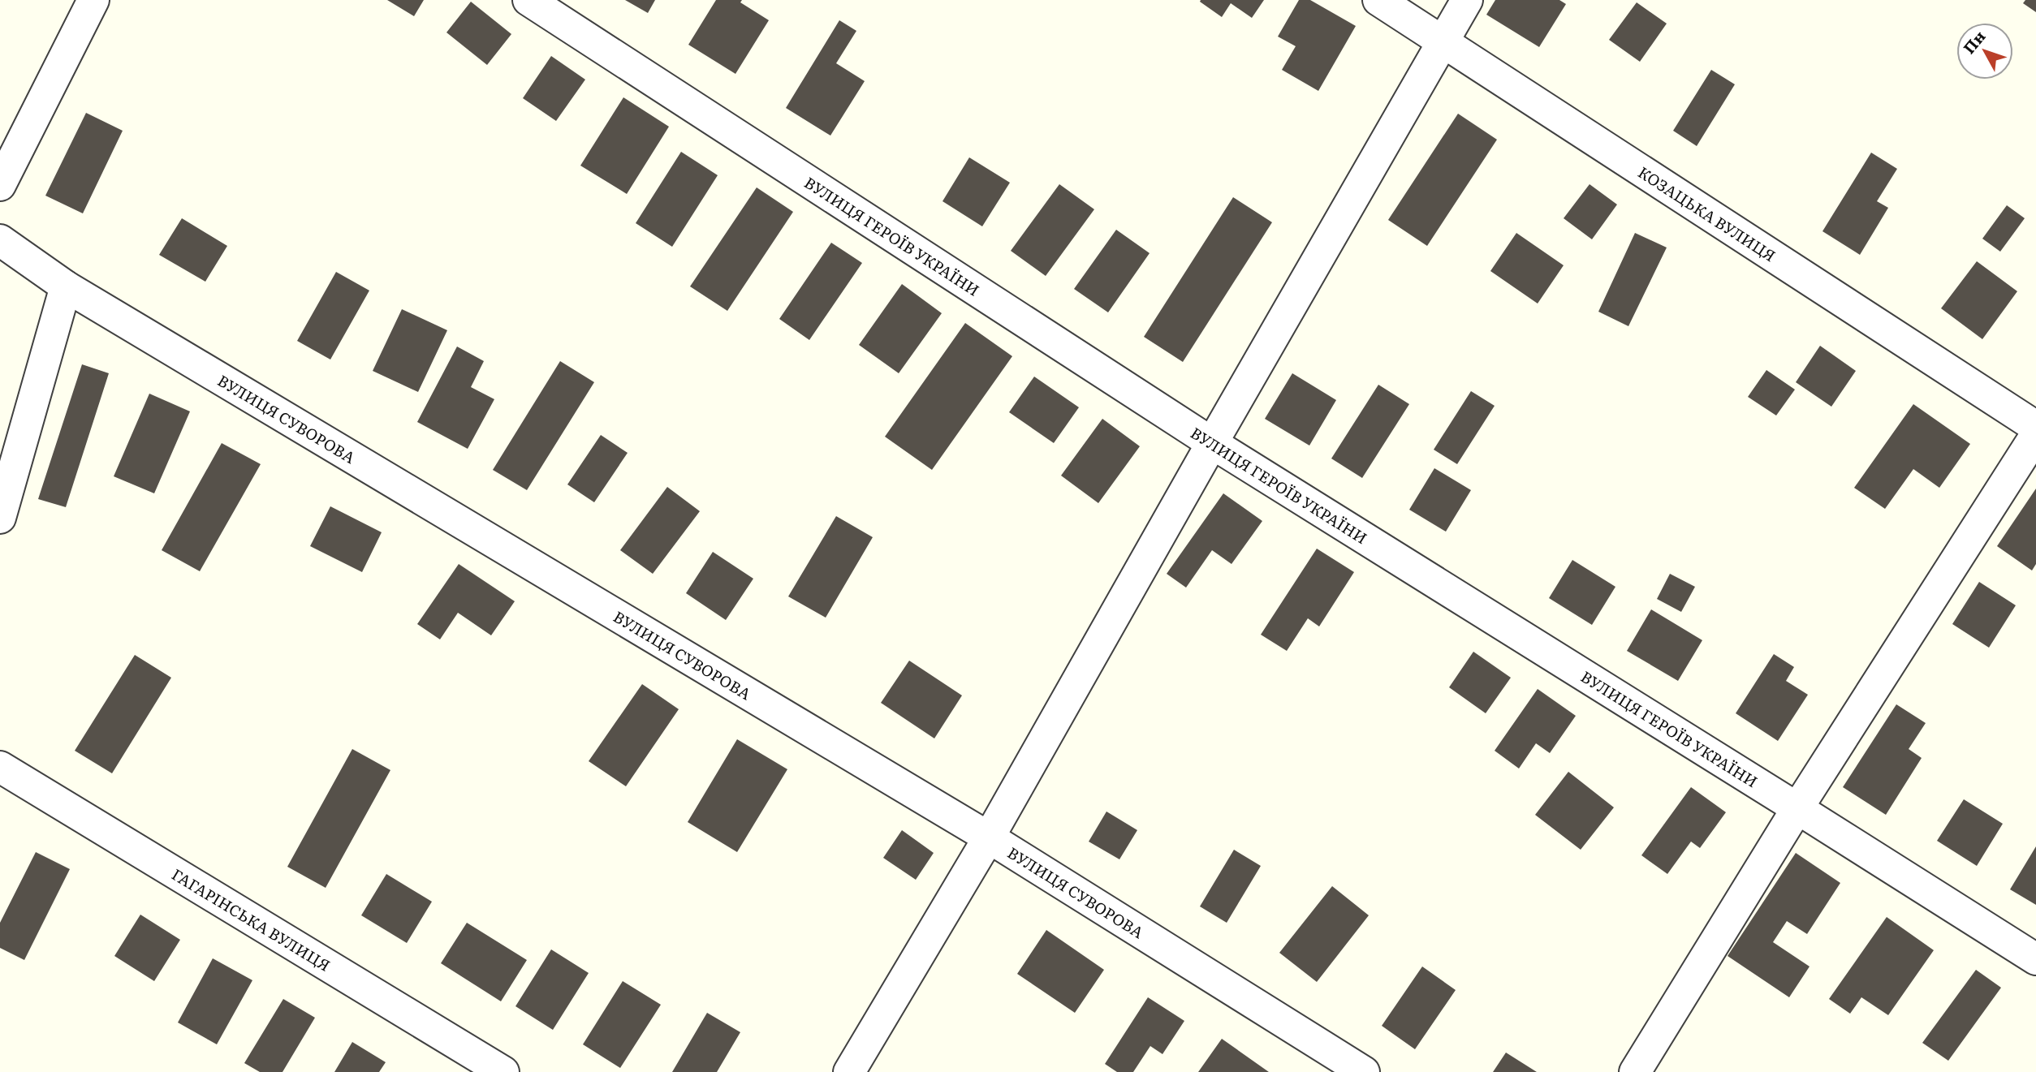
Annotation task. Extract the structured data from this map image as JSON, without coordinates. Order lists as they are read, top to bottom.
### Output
{
  "streets": {
    "street": [
      "КОЗАЦЬКА ВУЛИЦЯ",
      "ВУЛИЦЯ ГЕРОЇВ УКРАЇНИ",
      "ВУЛИЦЯ СУВОРОВА",
      "ГАГАРІНСЬКА ВУЛИЦЯ"
    ]
  },
  "north": "top left"
}
